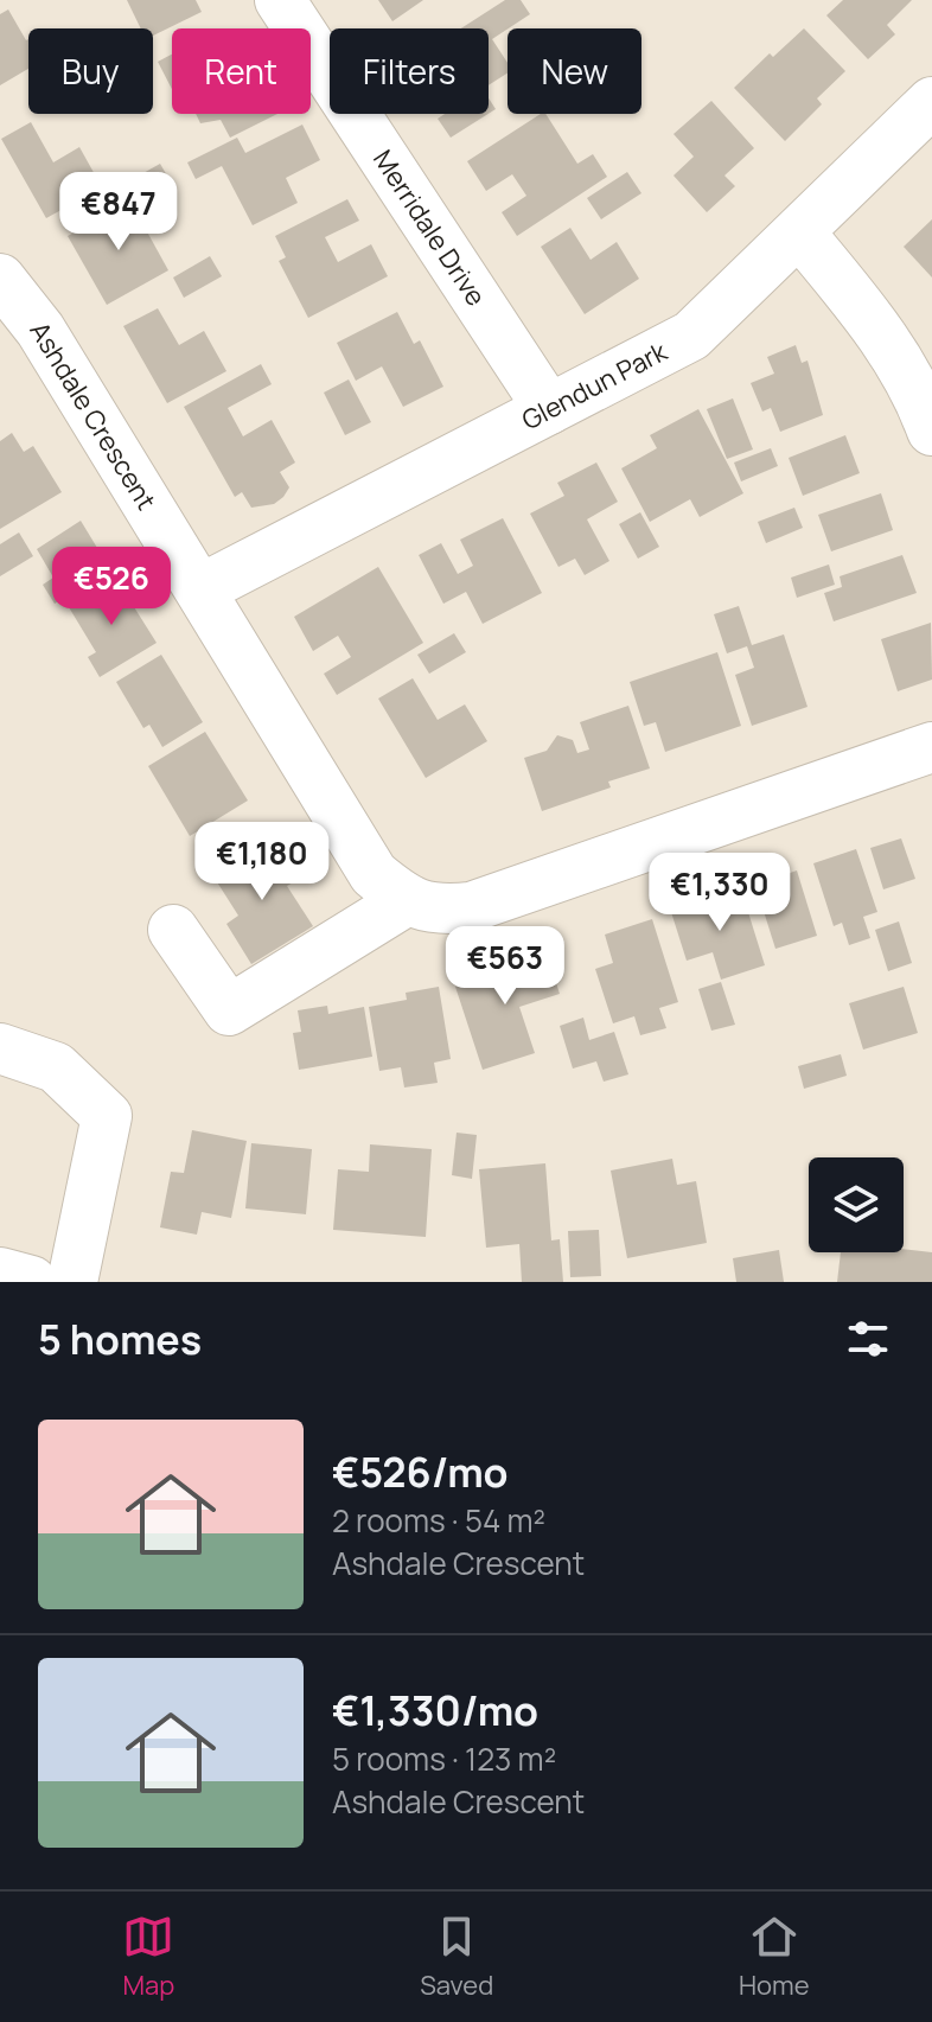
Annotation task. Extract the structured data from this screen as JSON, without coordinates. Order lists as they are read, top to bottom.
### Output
{
  "streets": {
    "street": ["Merridale Drive", "Glendun Park", "Ashdale Crescent"]
  },
  "crossings": [
    ["Merridale Drive", "Glendun Park"],
    ["Glendun Park", "Ashdale Crescent"]
  ],
  "page": {
    "chip": [
      "Buy",
      "Rent",
      "Filters",
      "New"
    ],
    "price": [
      "€847",
      "€526",
      "€1,180",
      "€1,330",
      "€563"
    ],
    "heading": "5 homes",
    "list": [
      {
        "name": "€526/mo",
        "note": "2 rooms · 54 m² · Ashdale Crescent"
      },
      {
        "name": "€1,330/mo",
        "note": "5 rooms · 123 m² · Ashdale Crescent"
      }
    ],
    "tabs": ["Map", "Saved", "Home"]
  }
}
